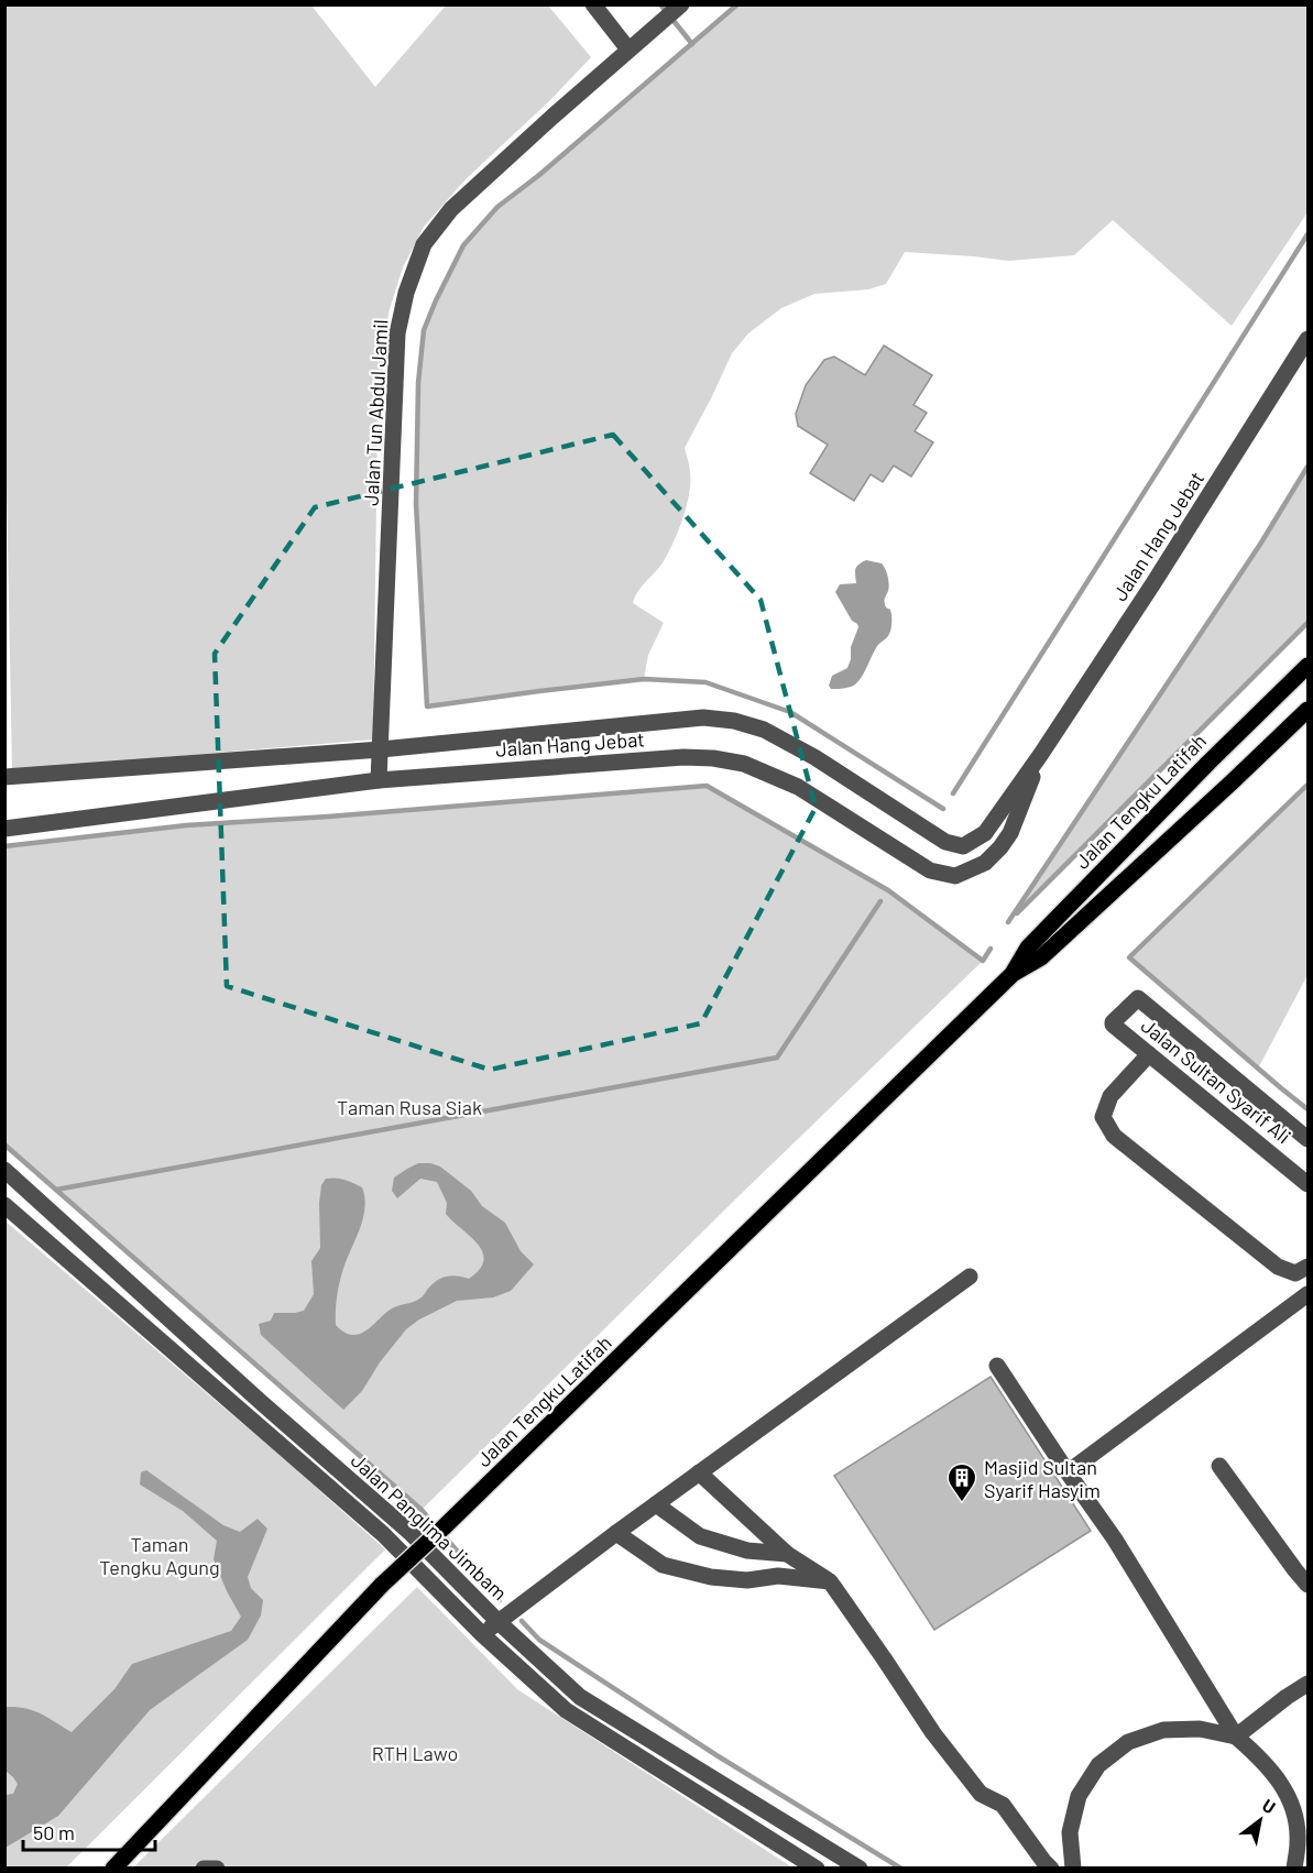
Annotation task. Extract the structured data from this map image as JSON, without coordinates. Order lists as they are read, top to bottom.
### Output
{
  "streets": {
    "main road": ["Jalan Tengku Latifah"],
    "street": [
      "Jalan Tun Abdul Jamil",
      "Jalan Hang Jebat",
      "Jalan Sultan Syarif Ali",
      "Jalan Panglima Jimbam"
    ]
  },
  "crossings": [
    ["Jalan Tun Abdul Jamil", "Jalan Hang Jebat"]
  ],
  "parks": ["Taman Rusa Siak", "Taman Tengku Agung", "RTH Lawo"],
  "places": {
    "building": ["Masjid Sultan Syarif Hasyim"]
  },
  "scale_bar": "50 m",
  "north": "top right"
}
